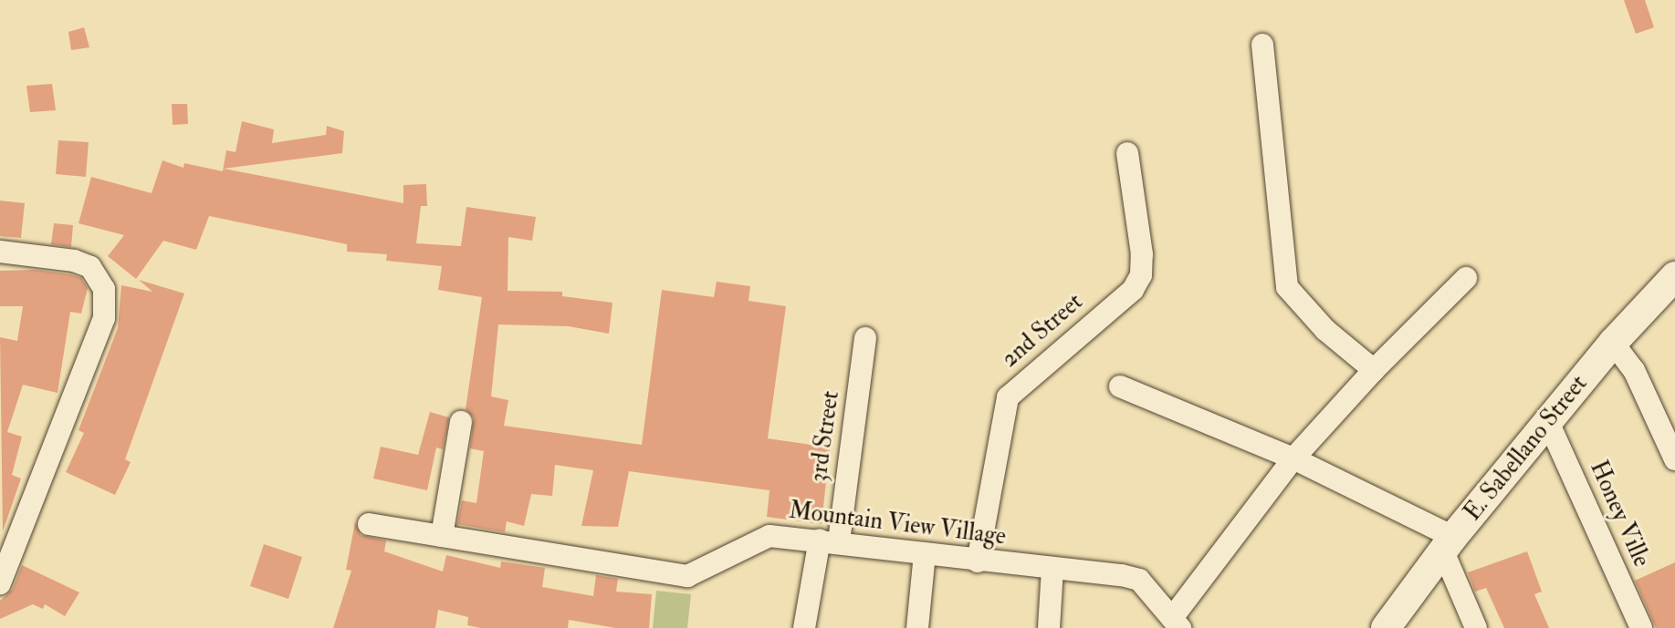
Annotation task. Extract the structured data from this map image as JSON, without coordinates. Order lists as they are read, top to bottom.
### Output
{
  "streets": {
    "street": [
      "2nd Street",
      "3rd Street",
      "E. Sabellano Street",
      "Honey Ville",
      "Mountain View Village"
    ]
  },
  "crossings": [
    ["2nd Street", "Mountain View Village"],
    ["3rd Street", "Mountain View Village"],
    ["E. Sabellano Street", "Honey Ville"]
  ]
}
